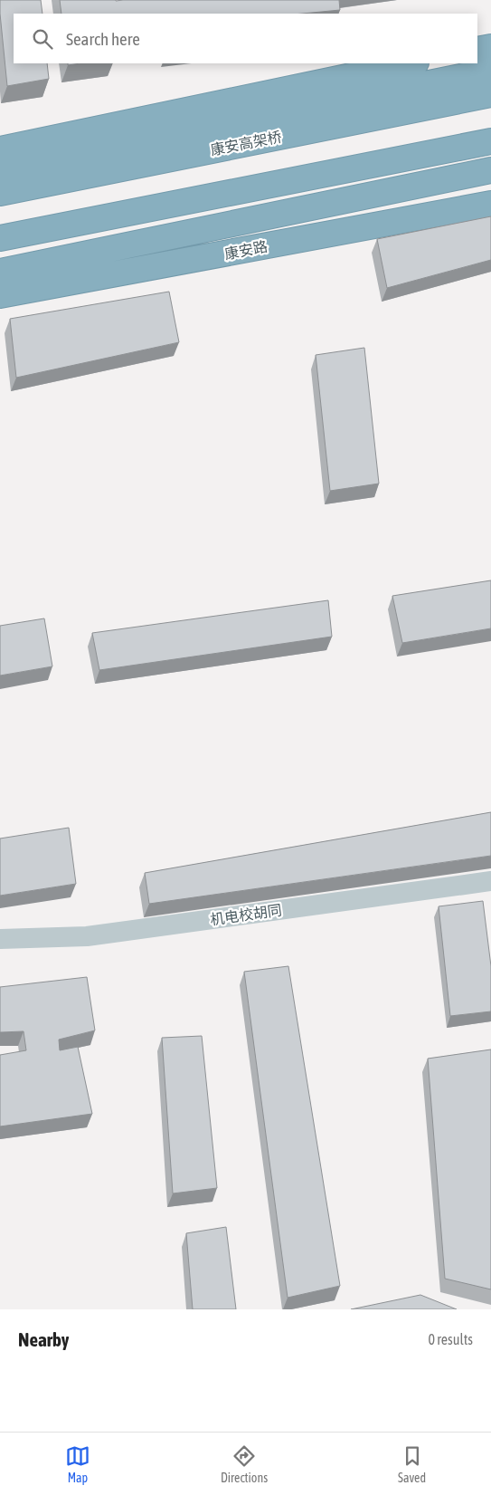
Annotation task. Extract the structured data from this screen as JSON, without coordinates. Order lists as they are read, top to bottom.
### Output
{
  "streets": {
    "highway": ["康安高架桥", "康安路"],
    "street": ["机电校胡同"]
  },
  "page": {
    "search": "Search here",
    "heading": ["Nearby", "0 results"],
    "nav": ["Map", "Directions", "Saved"]
  }
}
